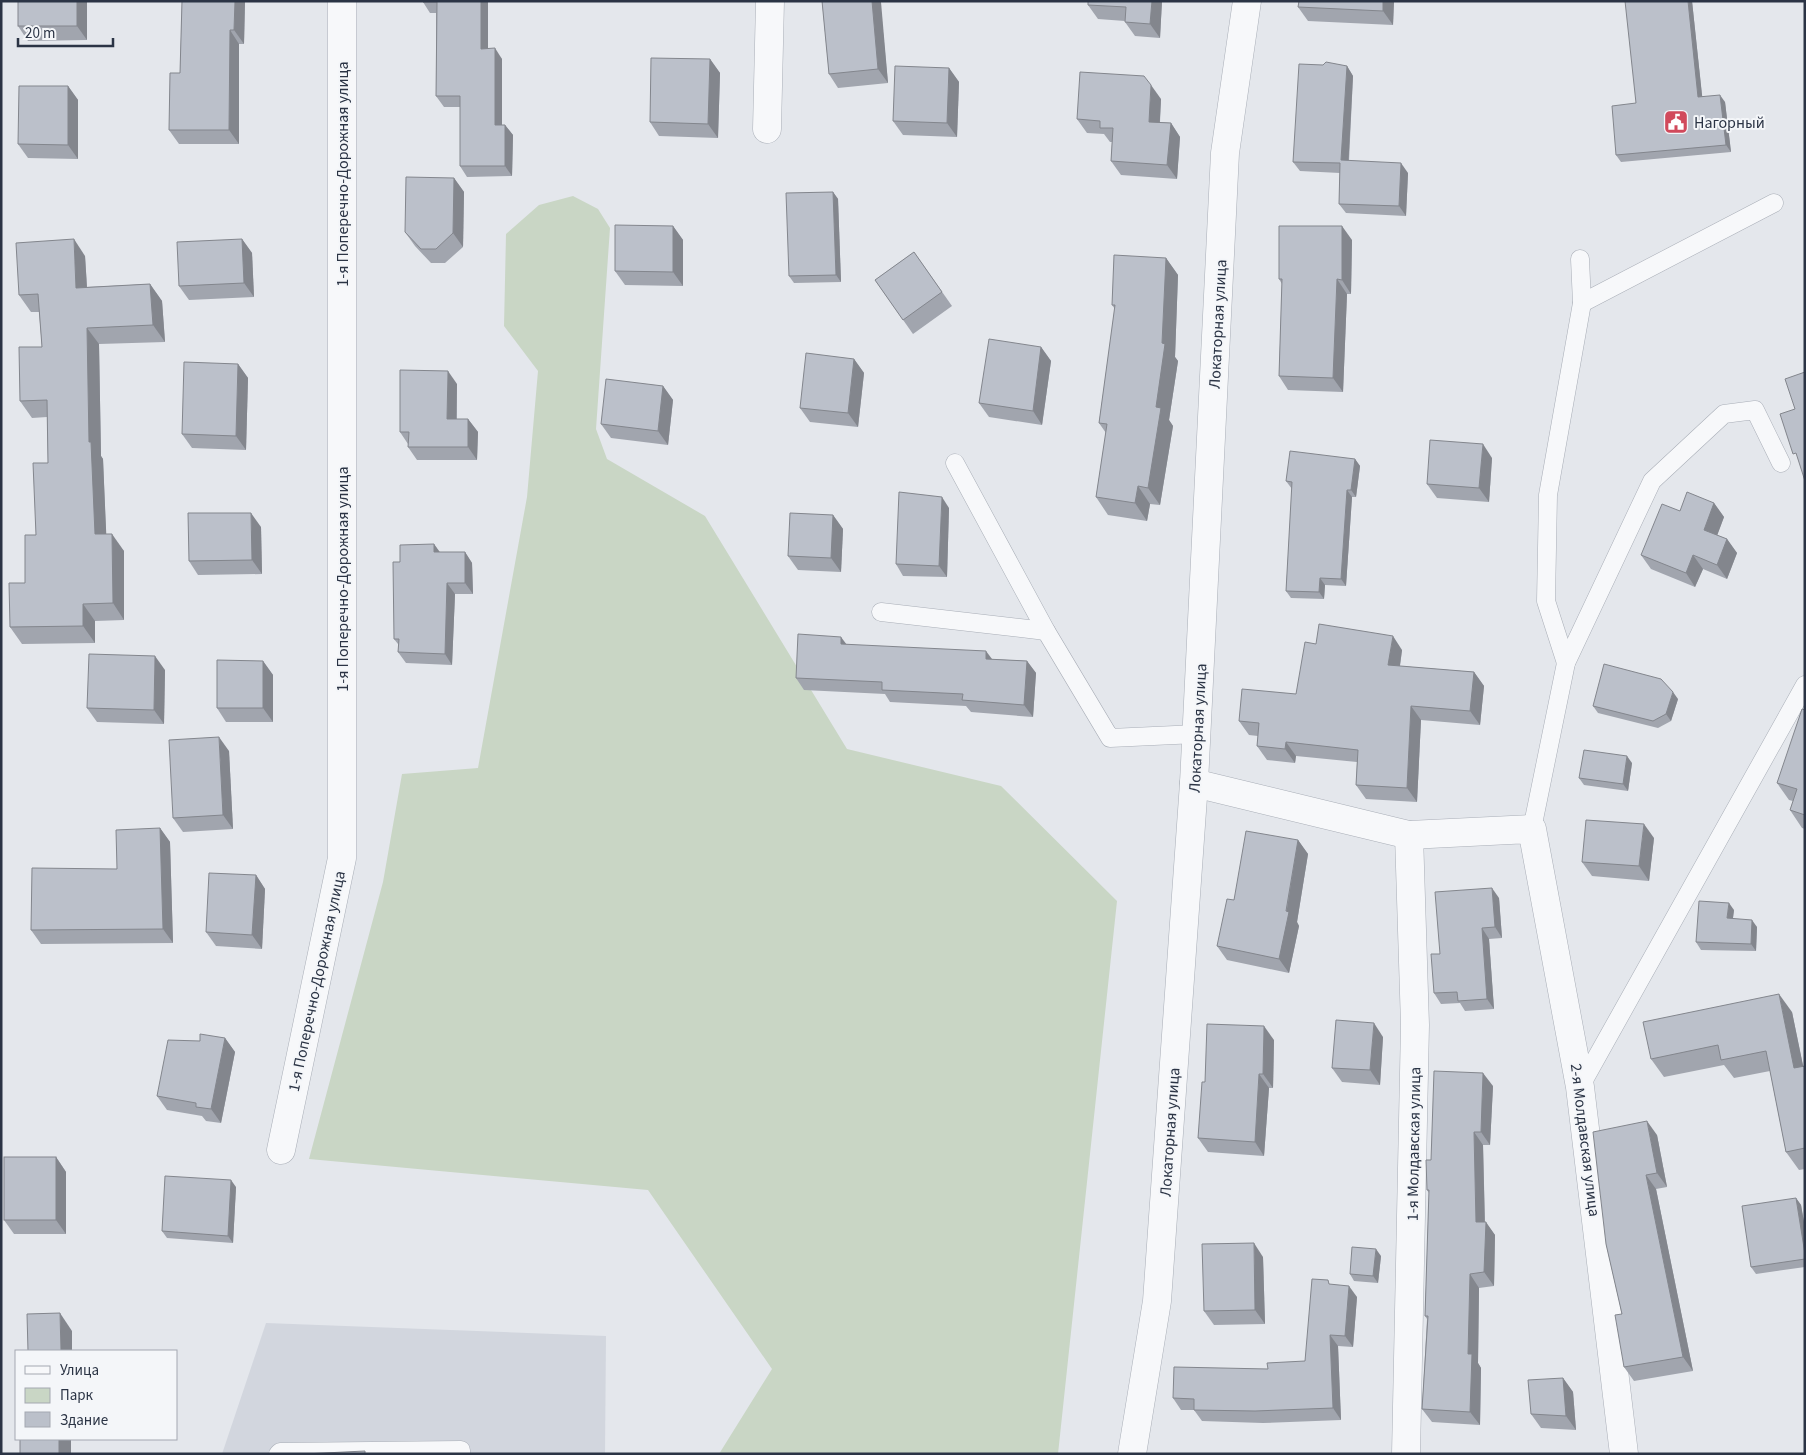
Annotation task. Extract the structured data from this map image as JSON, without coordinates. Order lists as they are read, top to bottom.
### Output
{
  "streets": {
    "street": [
      "1-я Поперечно-Дорожная улица",
      "Локаторная улица",
      "2-я Молдавская улица",
      "1-я Молдавская улица"
    ]
  },
  "places": {
    "public building": ["Нагорный"]
  },
  "legend": ["Улица", "Парк", "Здание"],
  "scale_bar": "20 m"
}
